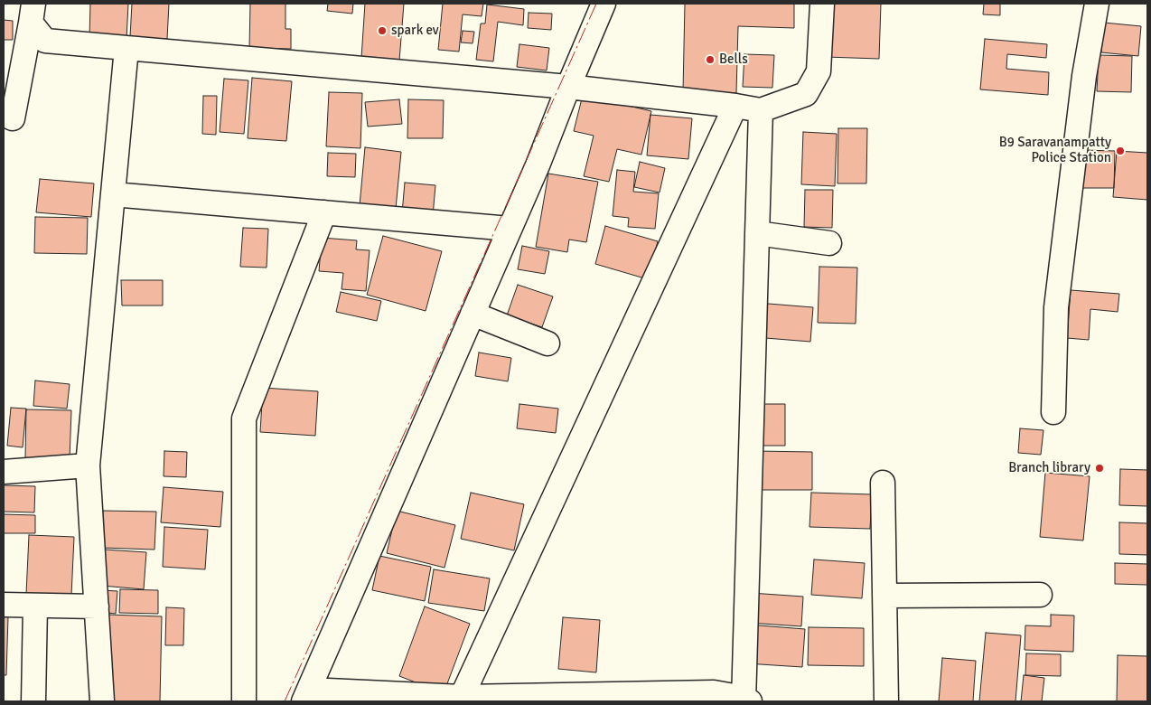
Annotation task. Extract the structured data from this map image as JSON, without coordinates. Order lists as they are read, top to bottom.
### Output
{
  "places": [
    "spark ev",
    "Bells",
    "B9 Saravanampatty Police Station",
    "Branch library"
  ]
}
